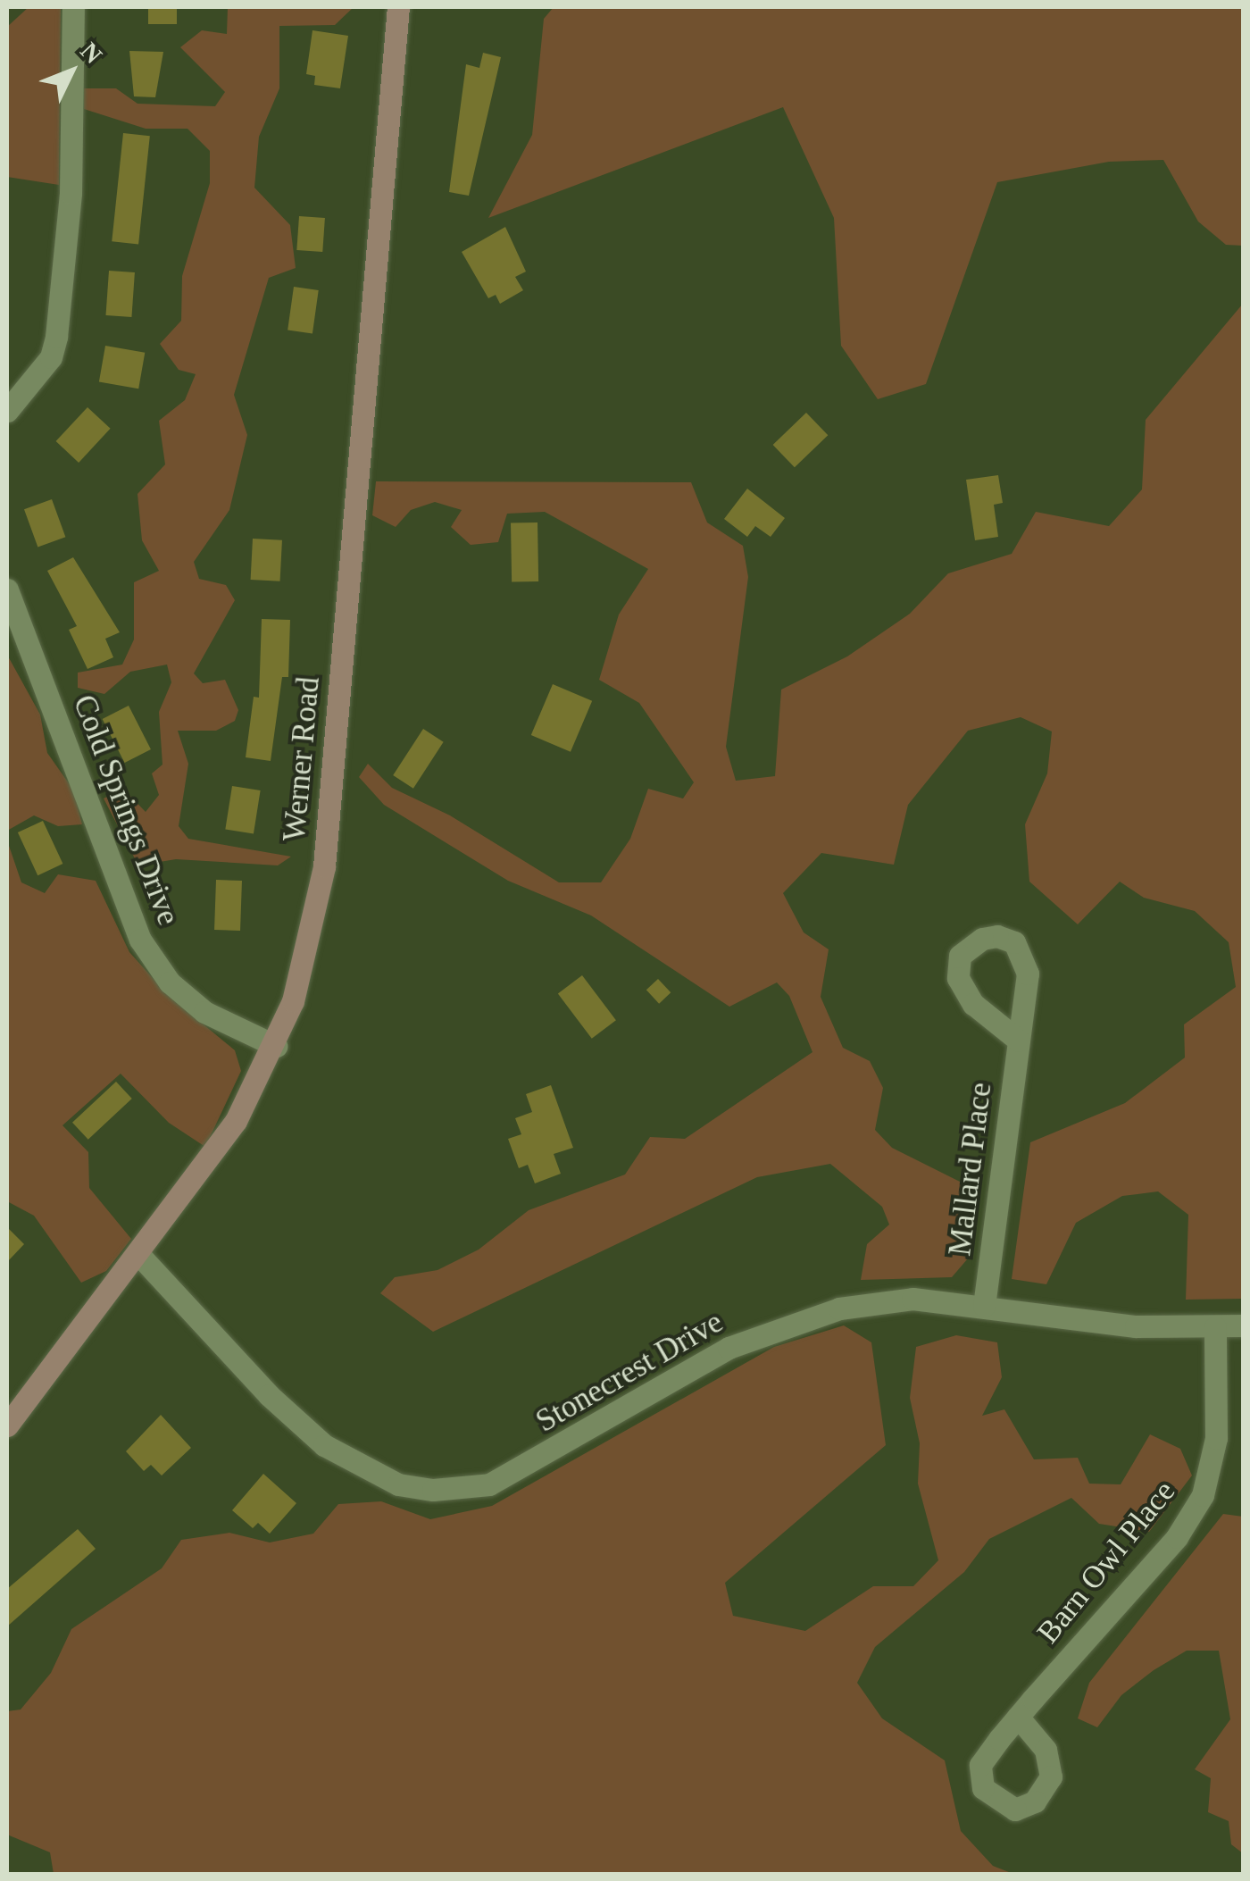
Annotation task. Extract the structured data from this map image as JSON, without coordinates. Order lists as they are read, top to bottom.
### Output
{
  "streets": {
    "street": [
      "Werner Road",
      "Cold Springs Drive",
      "Mallard Place",
      "Stonecrest Drive",
      "Barn Owl Place"
    ]
  },
  "crossings": [
    ["Werner Road", "Cold Springs Drive"],
    ["Werner Road", "Stonecrest Drive"],
    ["Mallard Place", "Stonecrest Drive"],
    ["Stonecrest Drive", "Barn Owl Place"]
  ],
  "north": "top right"
}
